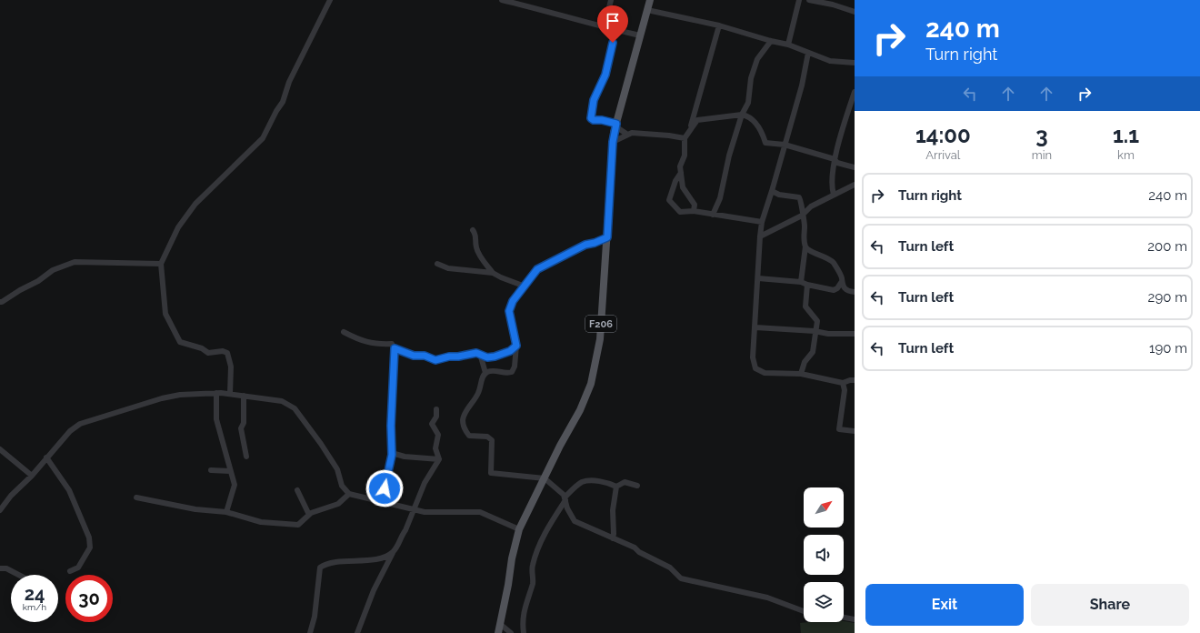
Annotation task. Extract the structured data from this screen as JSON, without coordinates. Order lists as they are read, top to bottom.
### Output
{
  "streets": {
    "main road": ["F206"]
  },
  "north": "top right",
  "page": {
    "turn": ["240 m", "Turn right"],
    "eta": [
      "14:00",
      "Arrival",
      "3",
      "min",
      "1.1",
      "km"
    ],
    "list": [
      {
        "name": "Turn right",
        "value": "240 m"
      },
      {
        "name": "Turn left",
        "value": "200 m"
      },
      {
        "name": "Turn left",
        "value": "290 m"
      },
      {
        "name": "Turn left",
        "value": "190 m"
      }
    ],
    "speed": "24 km/h",
    "limit": "30",
    "buttons": ["Exit", "Share"]
  }
}
